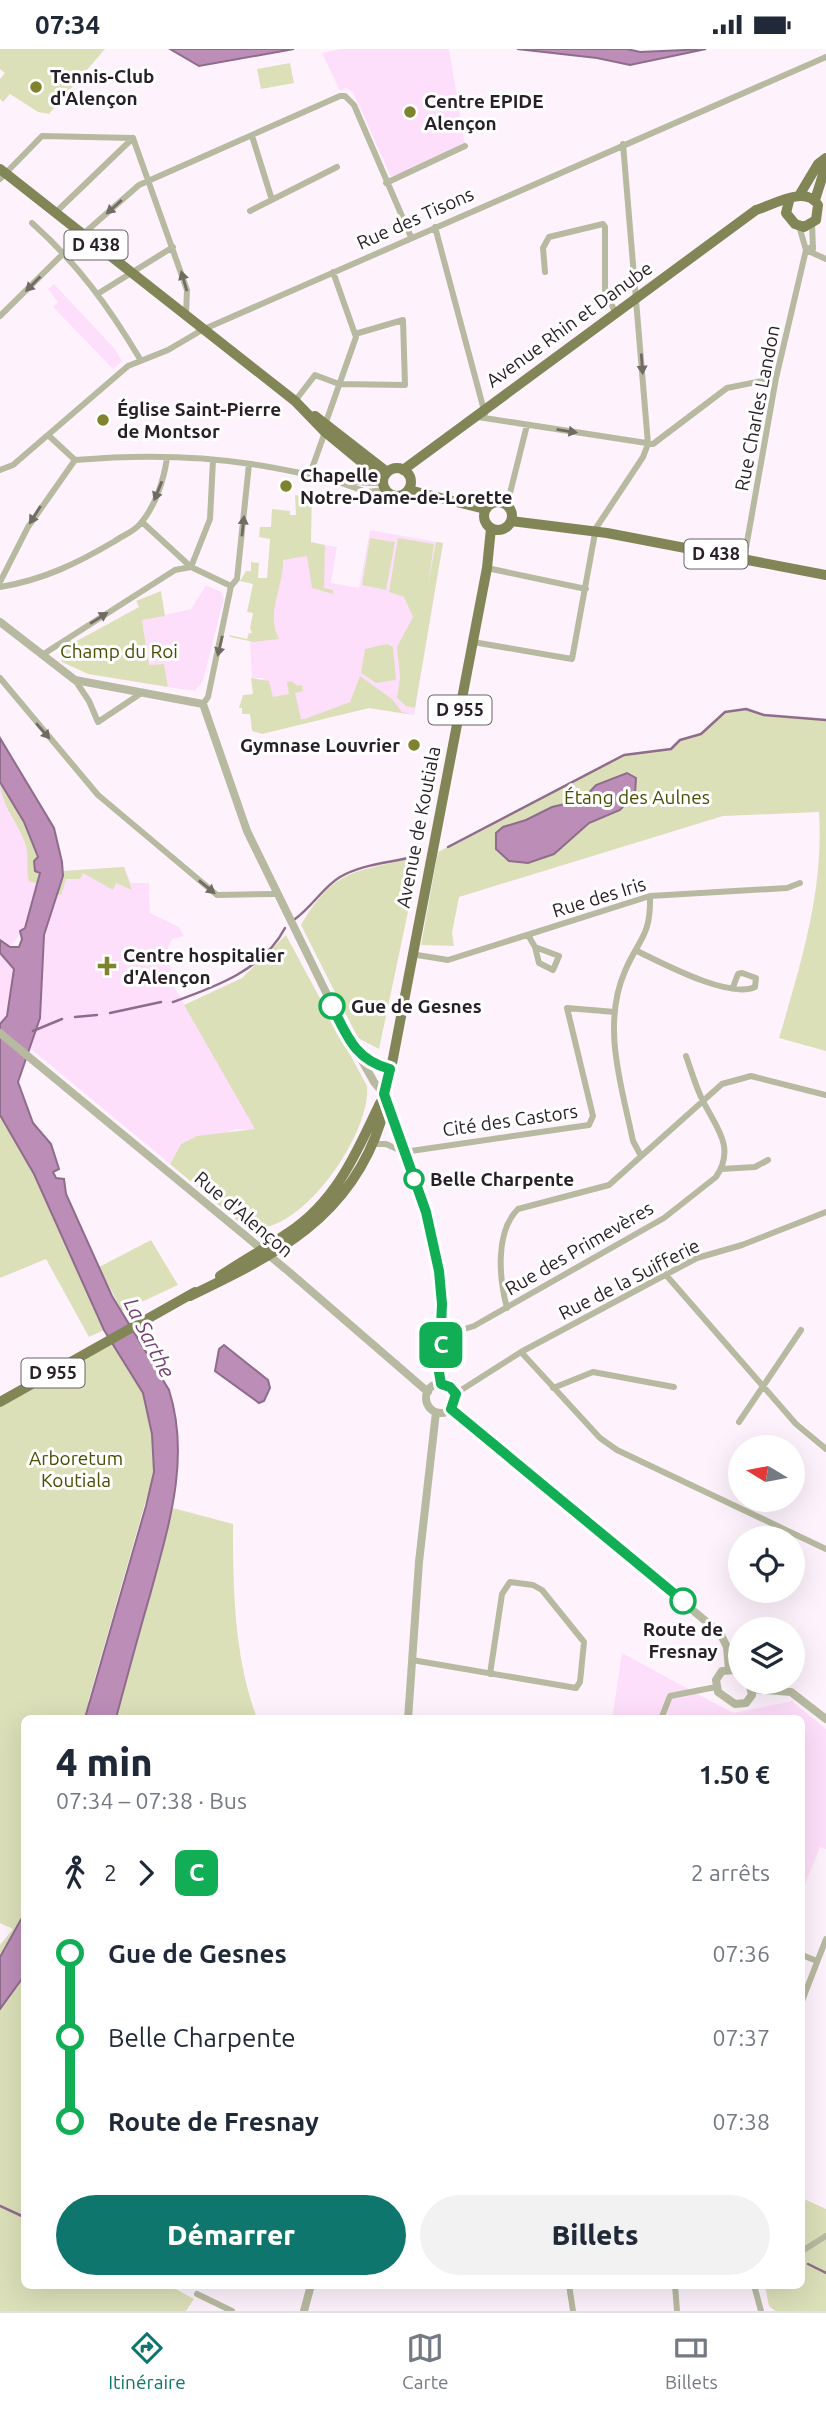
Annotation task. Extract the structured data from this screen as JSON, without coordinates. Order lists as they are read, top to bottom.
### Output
{
  "streets": {
    "main road": [
      "D 438",
      "Avenue Rhin et Danube",
      "D 955",
      "Avenue de Koutiala"
    ],
    "street": [
      "Rue des Tisons",
      "Rue Charles Landon",
      "Rue des Iris",
      "Cité des Castors",
      "Rue d'Alençon",
      "Rue des Primevères",
      "Rue de la Suifferie"
    ]
  },
  "crossings": [
    ["Rue des Tisons", "D 438"],
    ["D 438", "Avenue Rhin et Danube"],
    ["D 438", "Rue Charles Landon"],
    ["Avenue de Koutiala", "Rue des Iris"],
    ["Avenue de Koutiala", "Rue d'Alençon"],
    ["Rue d'Alençon", "Rue de la Suifferie"]
  ],
  "water": ["La Sarthe"],
  "parks": ["Champ du Roi", "Étang des Aulnes", "Arboretum Koutiala"],
  "places": {
    "other": [
      "Tennis-Club d'Alençon",
      "Centre EPIDE Alençon",
      "Église Saint-Pierre de Montsor",
      "Chapelle Notre-Dame-de-Lorette",
      "Gymnase Louvrier",
      "Gue de Gesnes",
      "Belle Charpente",
      "Route de Fresnay"
    ],
    "health": ["Centre hospitalier d'Alençon"]
  },
  "lines": ["bus line C"],
  "north": "left",
  "page": {
    "status": "07:34",
    "on_map": "C",
    "heading": ["4 min", "07:34 – 07:38 · Bus", "1.50 €"],
    "legs": ["2", "C", "2 arrêts"],
    "list": [
      {
        "name": "Gue de Gesnes",
        "value": "07:36"
      },
      {
        "name": "Belle Charpente",
        "value": "07:37"
      },
      {
        "name": "Route de Fresnay",
        "value": "07:38"
      }
    ],
    "buttons": ["Démarrer", "Billets"],
    "tabs": ["Itinéraire", "Carte", "Billets"]
  }
}
